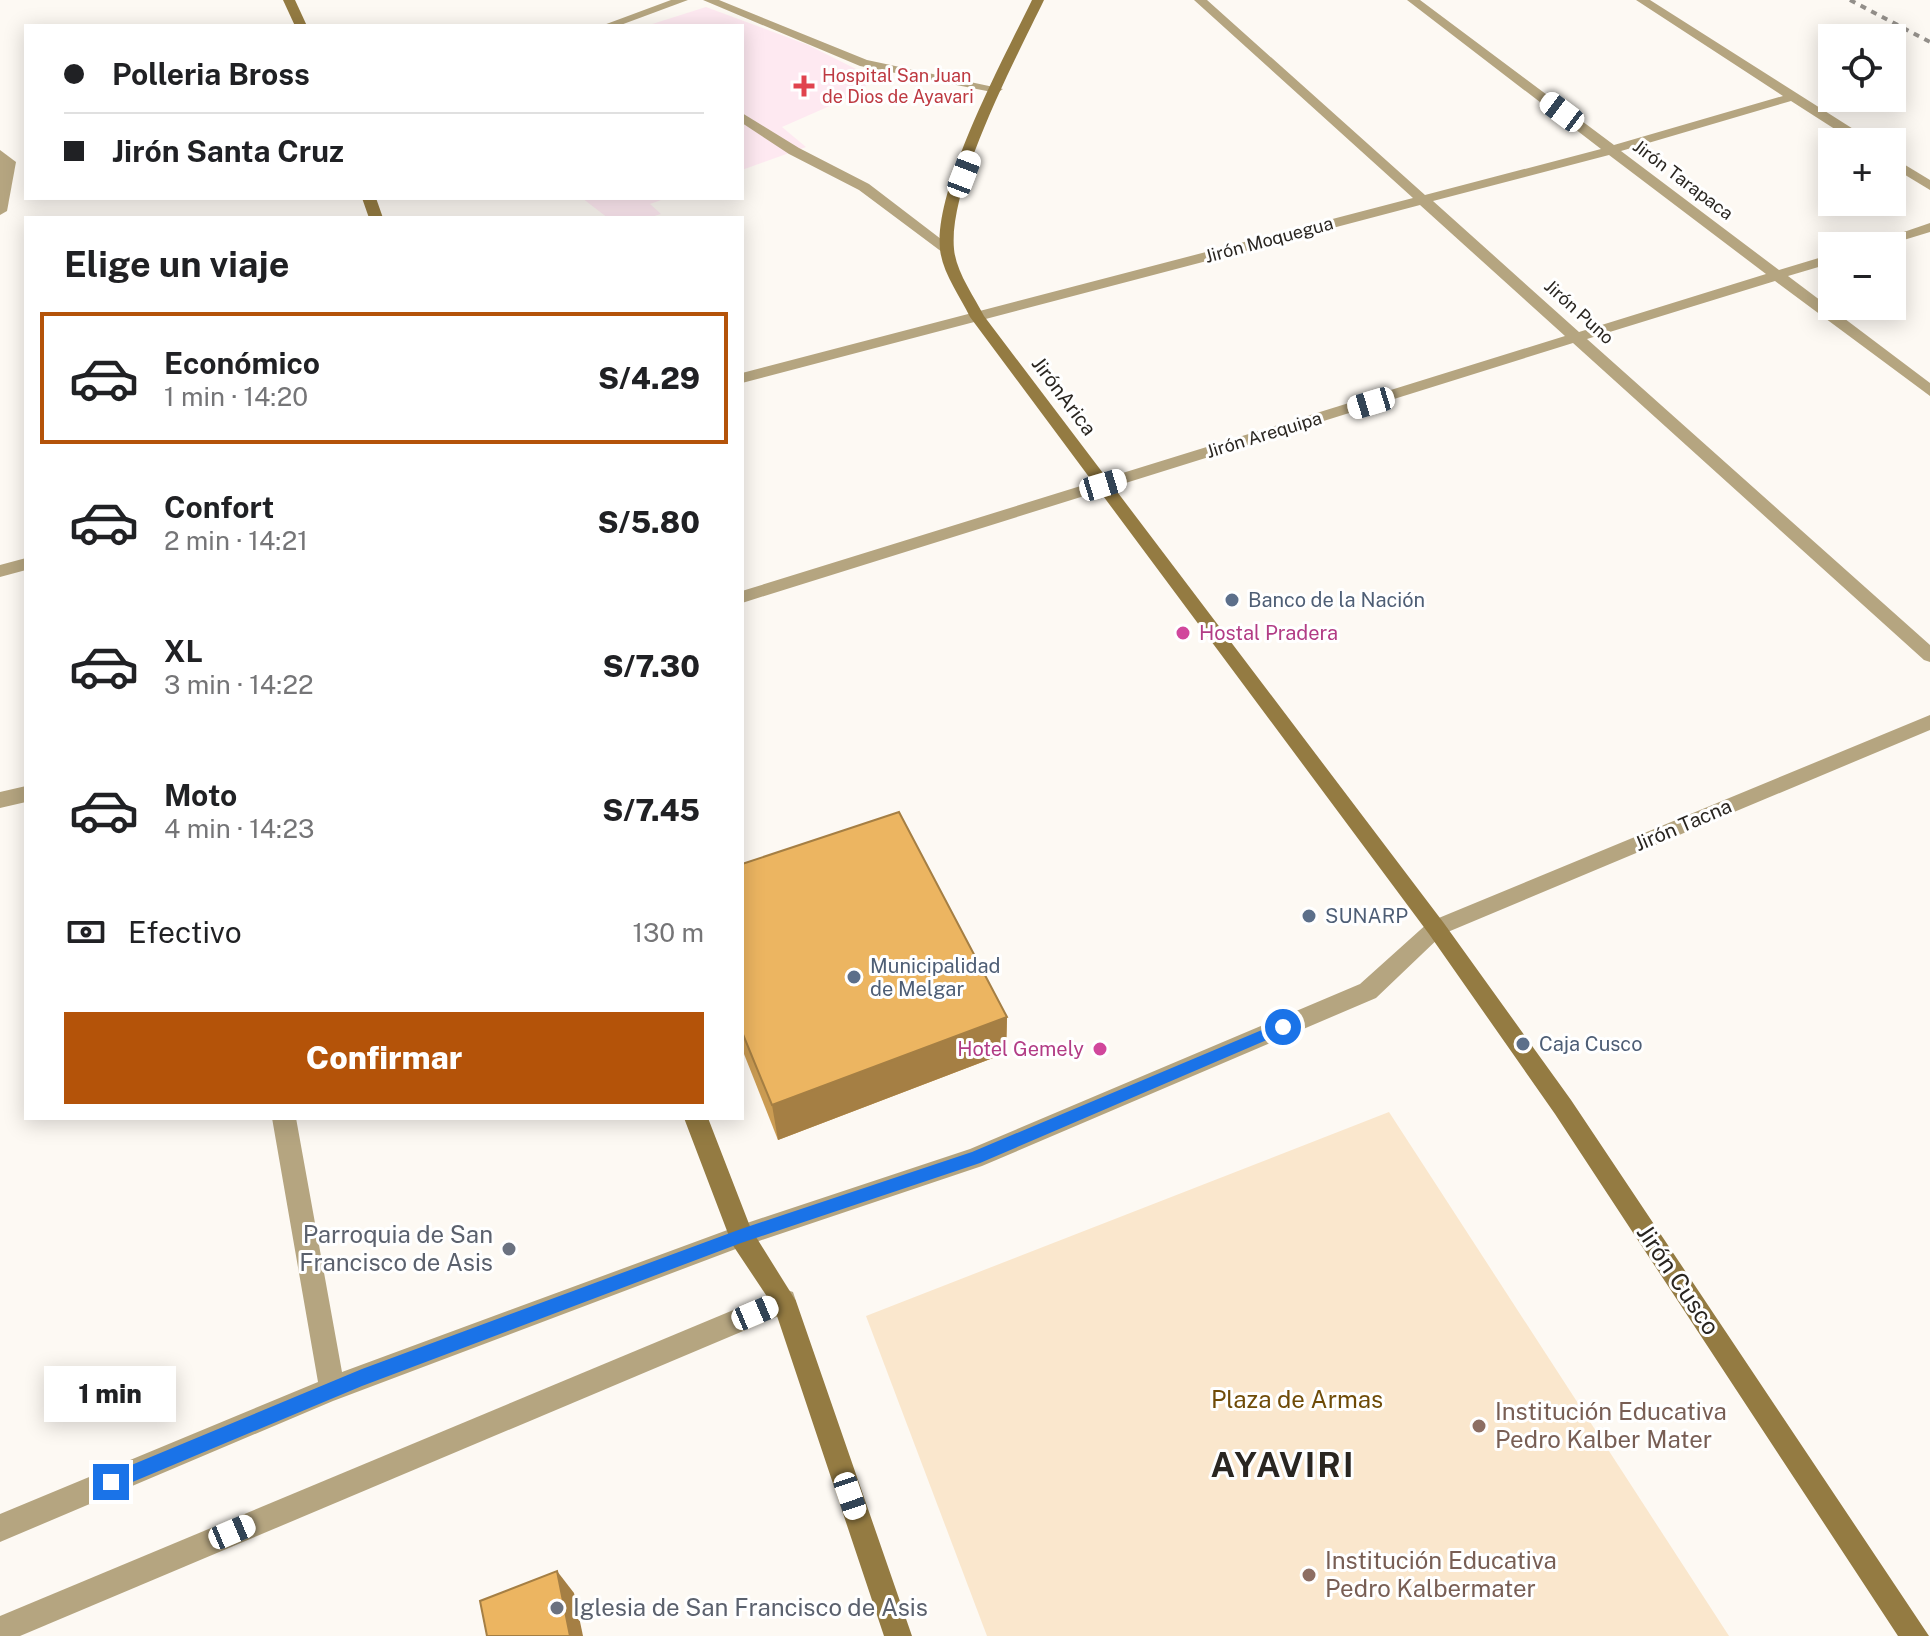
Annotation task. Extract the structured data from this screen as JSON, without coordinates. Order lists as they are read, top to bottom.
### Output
{
  "streets": {
    "main road": ["JirónArica", "Jirón Cusco"],
    "street": [
      "Jirón Tarapaca",
      "Jirón Moquegua",
      "Jirón Puno",
      "Jirón Arequipa",
      "Jirón Tacna"
    ]
  },
  "crossings": [
    ["Jirón Tarapaca", "Jirón Moquegua"],
    ["Jirón Tarapaca", "Jirón Arequipa"],
    ["Jirón Moquegua", "Jirón Puno"],
    ["Jirón Moquegua", "JirónArica"],
    ["Jirón Puno", "Jirón Arequipa"],
    ["JirónArica", "Jirón Arequipa"],
    ["JirónArica", "Jirón Tacna"],
    ["JirónArica", "Jirón Cusco"],
    ["Jirón Tacna", "Jirón Cusco"]
  ],
  "districts": ["AYAVIRI"],
  "parks": ["Plaza de Armas"],
  "places": {
    "health": ["Hospital San Juan de Dios de Ayavari"],
    "other": [
      "Banco de la Nación",
      "Hostal Pradera",
      "SUNARP",
      "Municipalidad de Melgar",
      "Caja Cusco",
      "Hotel Gemely",
      "Parroquia de San Francisco de Asis",
      "Institución Educativa Pedro Kalber Mater",
      "Institución Educativa Pedro Kalbermater",
      "Iglesia de San Francisco de Asis"
    ]
  },
  "page": {
    "map_buttons": ["+", "−"],
    "banner": ["Polleria Bross", "Jirón Santa Cruz"],
    "heading": "Elige un viaje",
    "list": [
      {
        "name": "Económico",
        "note": "1 min · 14:20",
        "value": "S/4.29"
      },
      {
        "name": "Confort",
        "note": "2 min · 14:21",
        "value": "S/5.80"
      },
      {
        "name": "XL",
        "note": "3 min · 14:22",
        "value": "S/7.30"
      },
      {
        "name": "Moto",
        "note": "4 min · 14:23",
        "value": "S/7.45"
      }
    ],
    "pay": ["Efectivo", "130 m"],
    "buttons": "Confirmar",
    "bubble": "1 min"
  }
}
